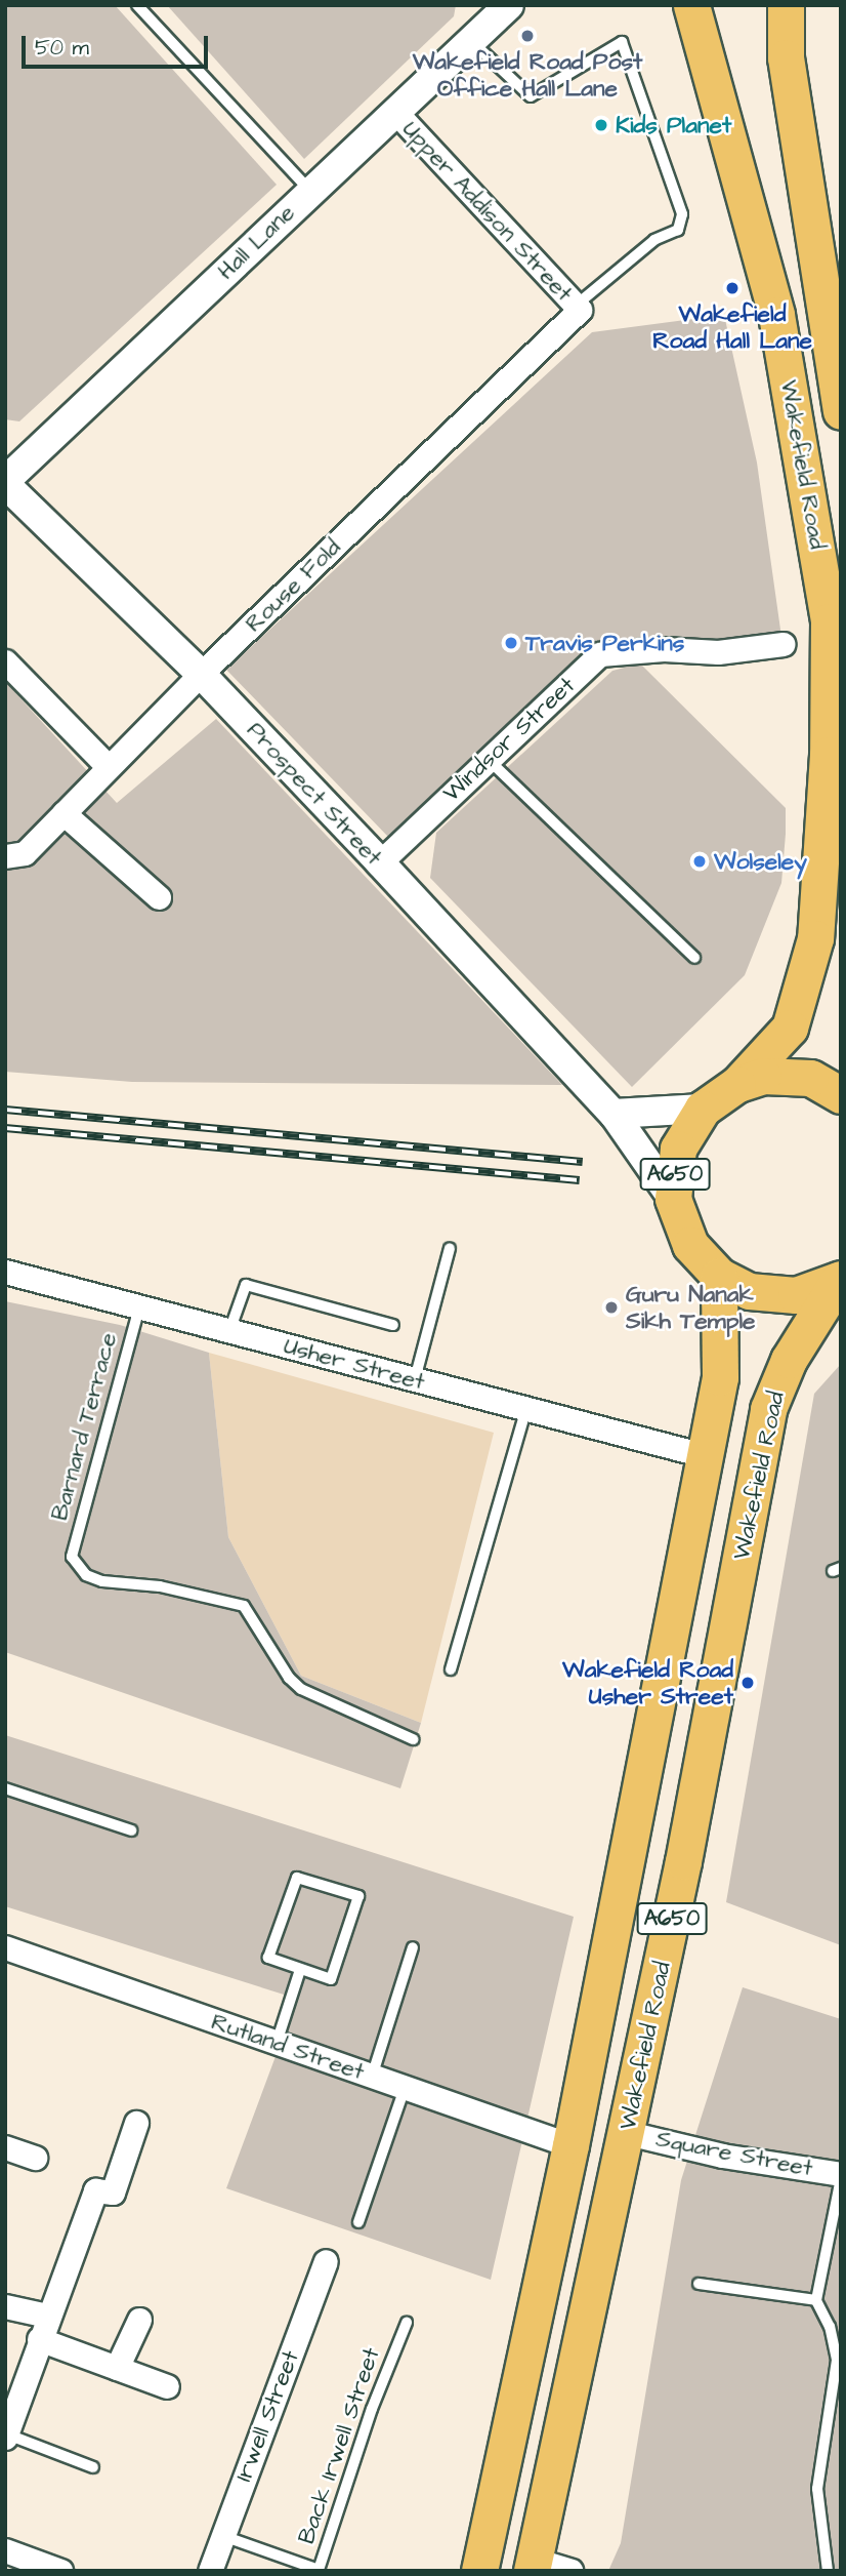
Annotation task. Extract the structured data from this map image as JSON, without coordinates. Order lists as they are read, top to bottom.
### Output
{
  "streets": {
    "main road": ["Wakefield Road", "A650"],
    "street": [
      "Upper Addison Street",
      "Hall Lane",
      "Rouse Fold",
      "Windsor Street",
      "Prospect Street",
      "Usher Street",
      "Rutland Street",
      "Square Street",
      "Irwell Street"
    ],
    "lane": ["Barnard Terrace", "Back Irwell Street"]
  },
  "crossings": [
    ["Upper Addison Street", "Hall Lane"],
    ["Upper Addison Street", "Rouse Fold"],
    ["Hall Lane", "Prospect Street"],
    ["Wakefield Road", "A650"],
    ["Wakefield Road", "Square Street"],
    ["Rouse Fold", "Prospect Street"],
    ["Windsor Street", "Prospect Street"],
    ["Prospect Street", "A650"],
    ["A650", "Usher Street"],
    ["A650", "Rutland Street"],
    ["Usher Street", "Barnard Terrace"],
    ["Irwell Street", "Back Irwell Street"]
  ],
  "places": [
    "Wakefield Road Post Office Hall Lane",
    "Kids Planet",
    "Wakefield Road Hall Lane",
    "Travis Perkins",
    "Wolseley",
    "Guru Nanak Sikh Temple",
    "Wakefield Road Usher Street"
  ],
  "scale_bar": "50 m"
}
